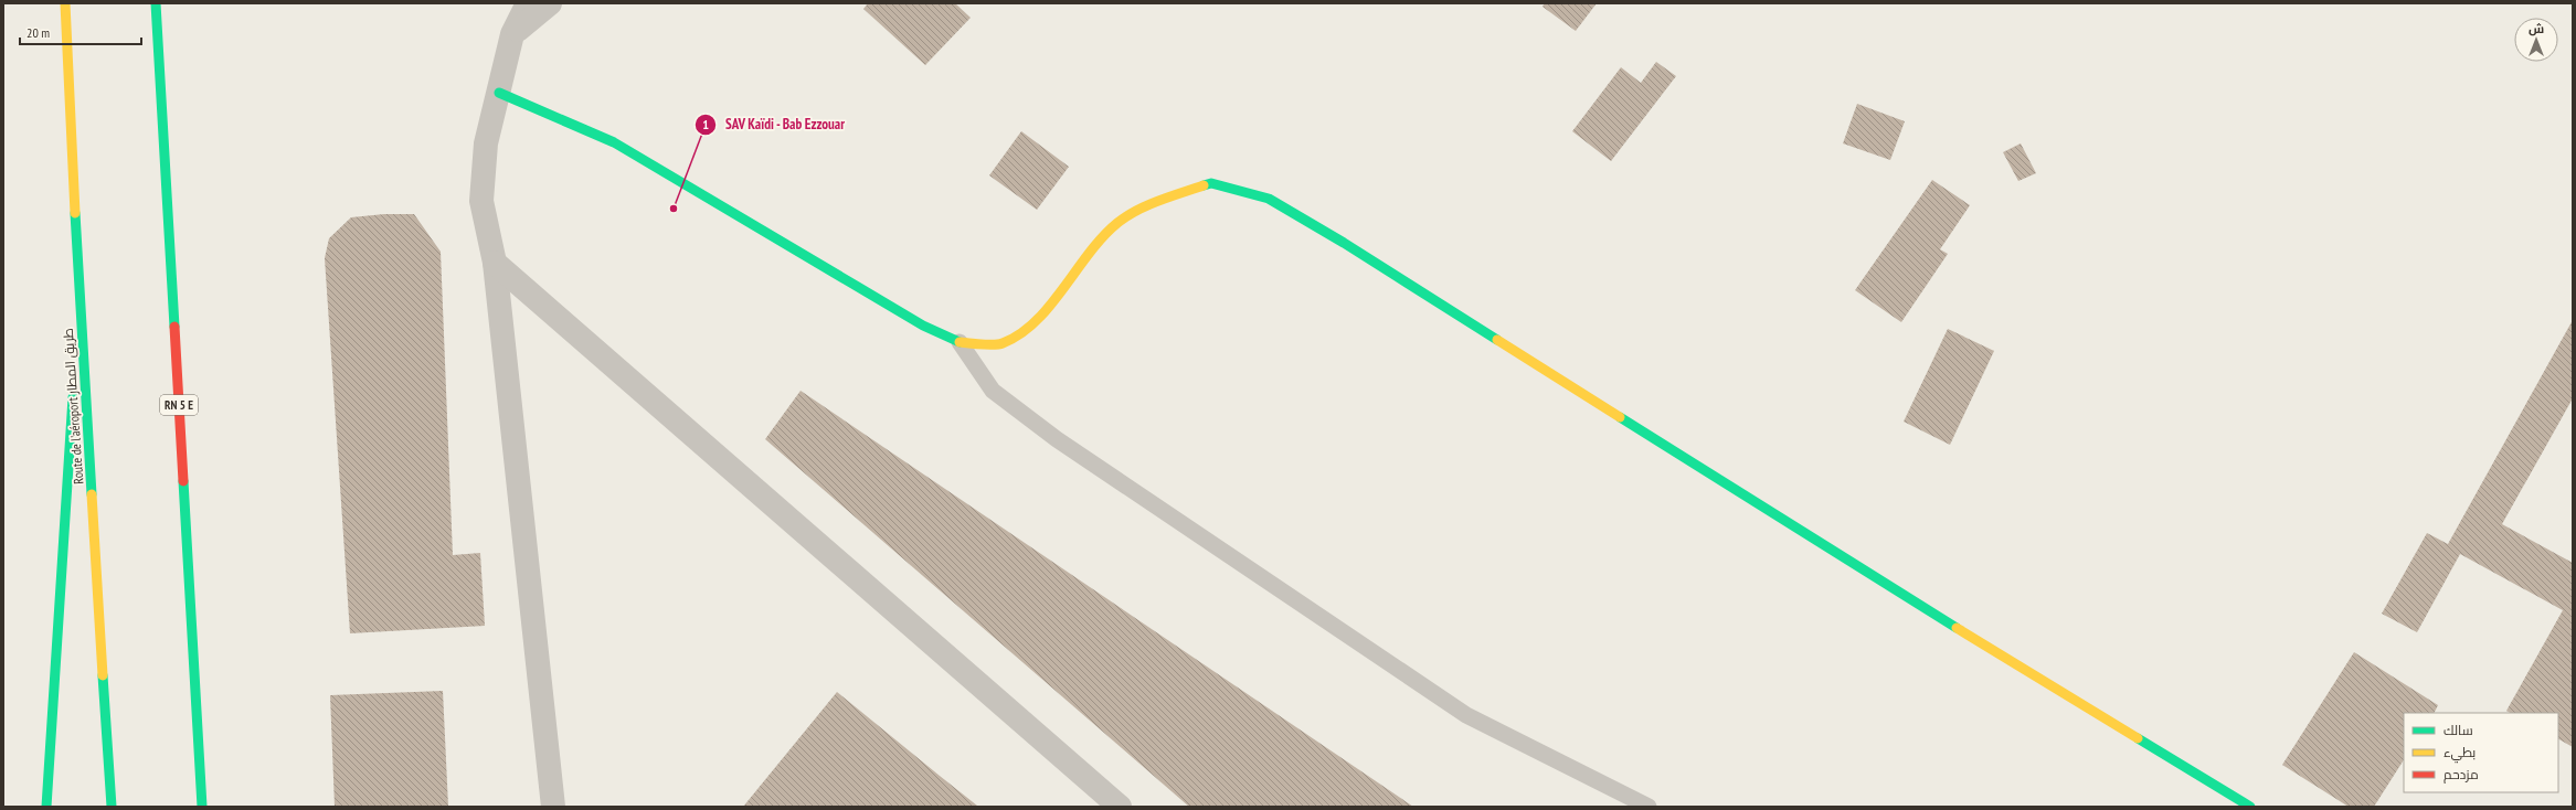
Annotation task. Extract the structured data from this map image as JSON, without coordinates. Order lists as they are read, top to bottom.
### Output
{
  "streets": {
    "main road": ["RN 5 E", "Route de l'aéroport طريق المطار"]
  },
  "places": ["SAV Kaïdi - Bab Ezzouar"],
  "legend": ["سالك", "بطيء", "مزدحم"],
  "scale_bar": "20 m",
  "north": "top"
}
